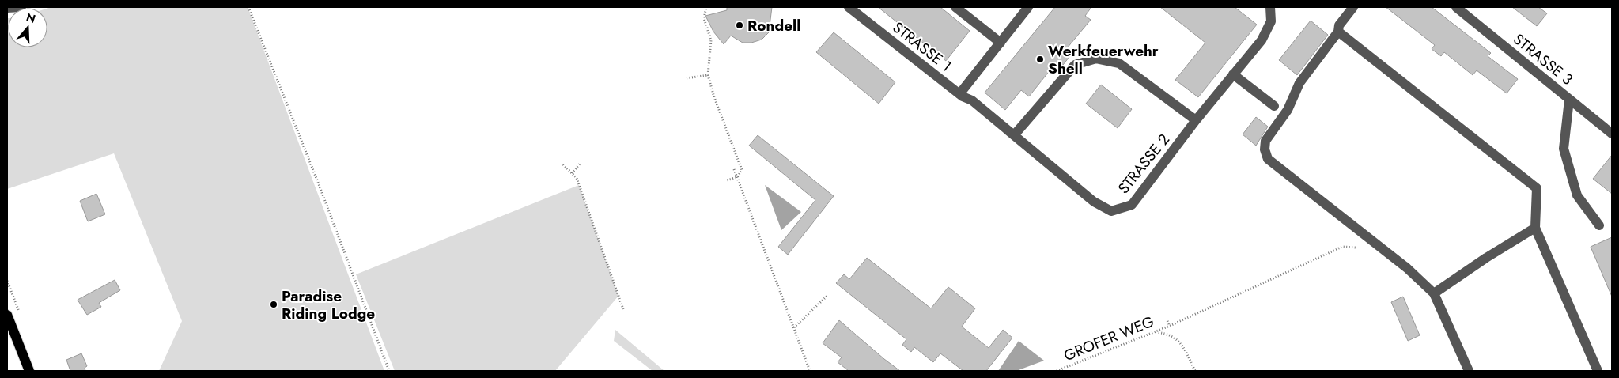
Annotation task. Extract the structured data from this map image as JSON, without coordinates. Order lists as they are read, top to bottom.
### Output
{
  "streets": {
    "street": ["STRASSE 1", "STRASSE 3", "STRASSE 2"],
    "path": ["GROFER WEG"]
  },
  "crossings": [
    ["STRASSE 1", "STRASSE 2"]
  ],
  "places": ["Rondell", "Werkfeuerwehr Shell", "Paradise Riding Lodge"],
  "north": "top"
}
